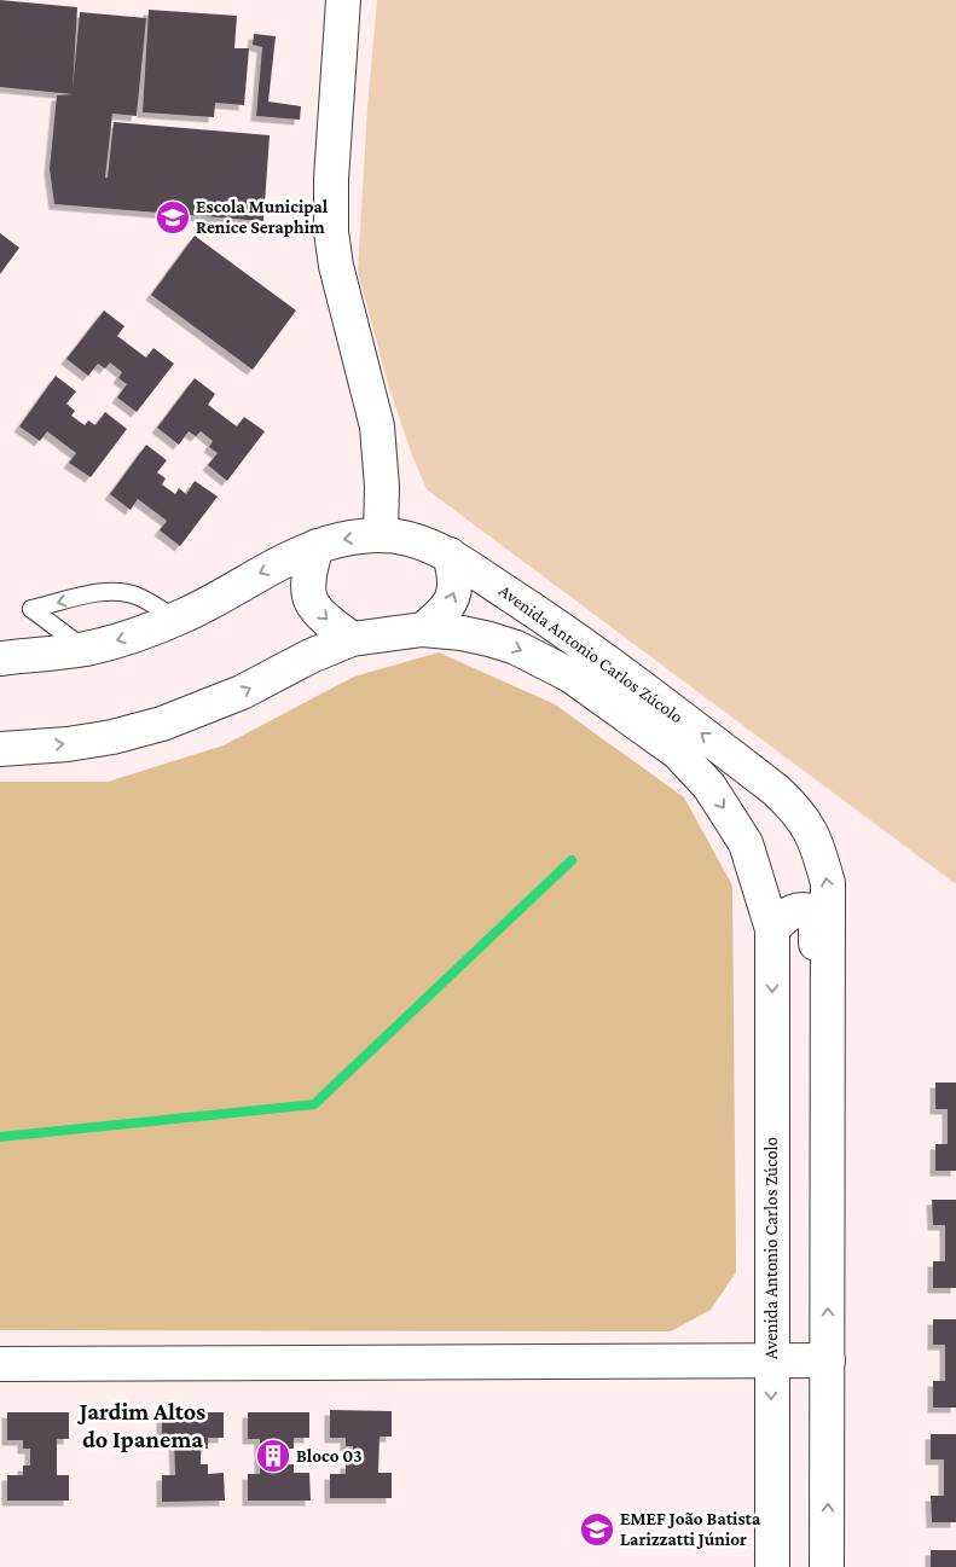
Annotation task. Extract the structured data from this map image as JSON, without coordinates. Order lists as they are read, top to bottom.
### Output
{
  "streets": {
    "street": ["Avenida Antonio Carlos Zúcolo"]
  },
  "districts": ["Jardim Altos do Ipanema"],
  "places": {
    "school or university": ["Escola Municipal Renice Seraphim", "EMEF João Batista Larizzatti Júnior"],
    "building": ["Bloco 03"]
  }
}
